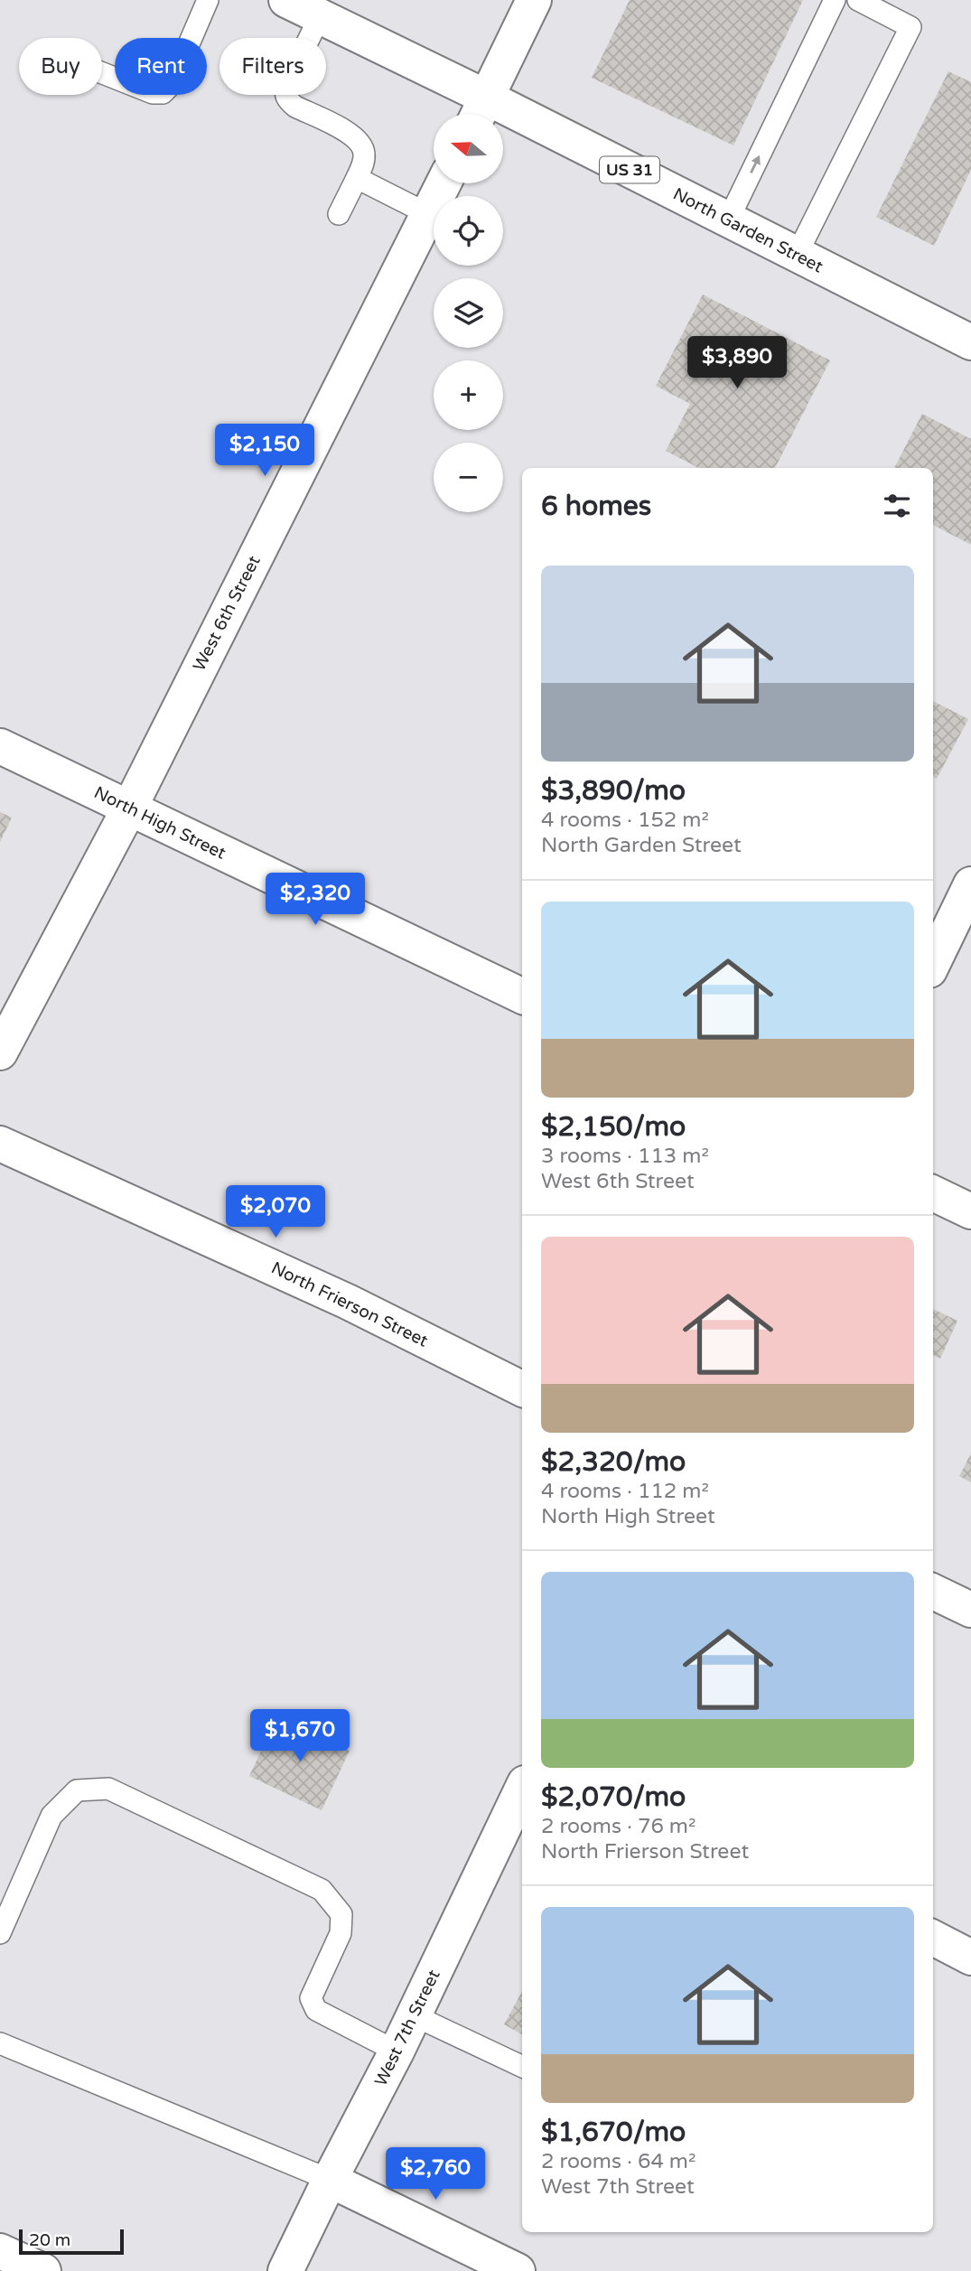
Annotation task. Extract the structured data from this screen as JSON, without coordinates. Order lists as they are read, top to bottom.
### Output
{
  "streets": {
    "street": [
      "US 31",
      "North Garden Street",
      "West 6th Street",
      "North High Street",
      "North Frierson Street",
      "West 7th Street"
    ]
  },
  "crossings": [
    ["West 6th Street", "North High Street"]
  ],
  "scale_bar": "20 m",
  "north": "left",
  "page": {
    "chip": ["Buy", "Rent", "Filters"],
    "map_buttons": ["+", "−"],
    "price": [
      "$3,890",
      "$2,150",
      "$2,320",
      "$2,070",
      "$1,670",
      "$2,760"
    ],
    "heading": "6 homes",
    "list": [
      {
        "name": "$3,890/mo",
        "note": "4 rooms · 152 m² · North Garden Street"
      },
      {
        "name": "$2,150/mo",
        "note": "3 rooms · 113 m² · West 6th Street"
      },
      {
        "name": "$2,320/mo",
        "note": "4 rooms · 112 m² · North High Street"
      },
      {
        "name": "$2,070/mo",
        "note": "2 rooms · 76 m² · North Frierson Street"
      },
      {
        "name": "$1,670/mo",
        "note": "2 rooms · 64 m² · West 7th Street"
      }
    ],
    "scale": "20 m"
  }
}
